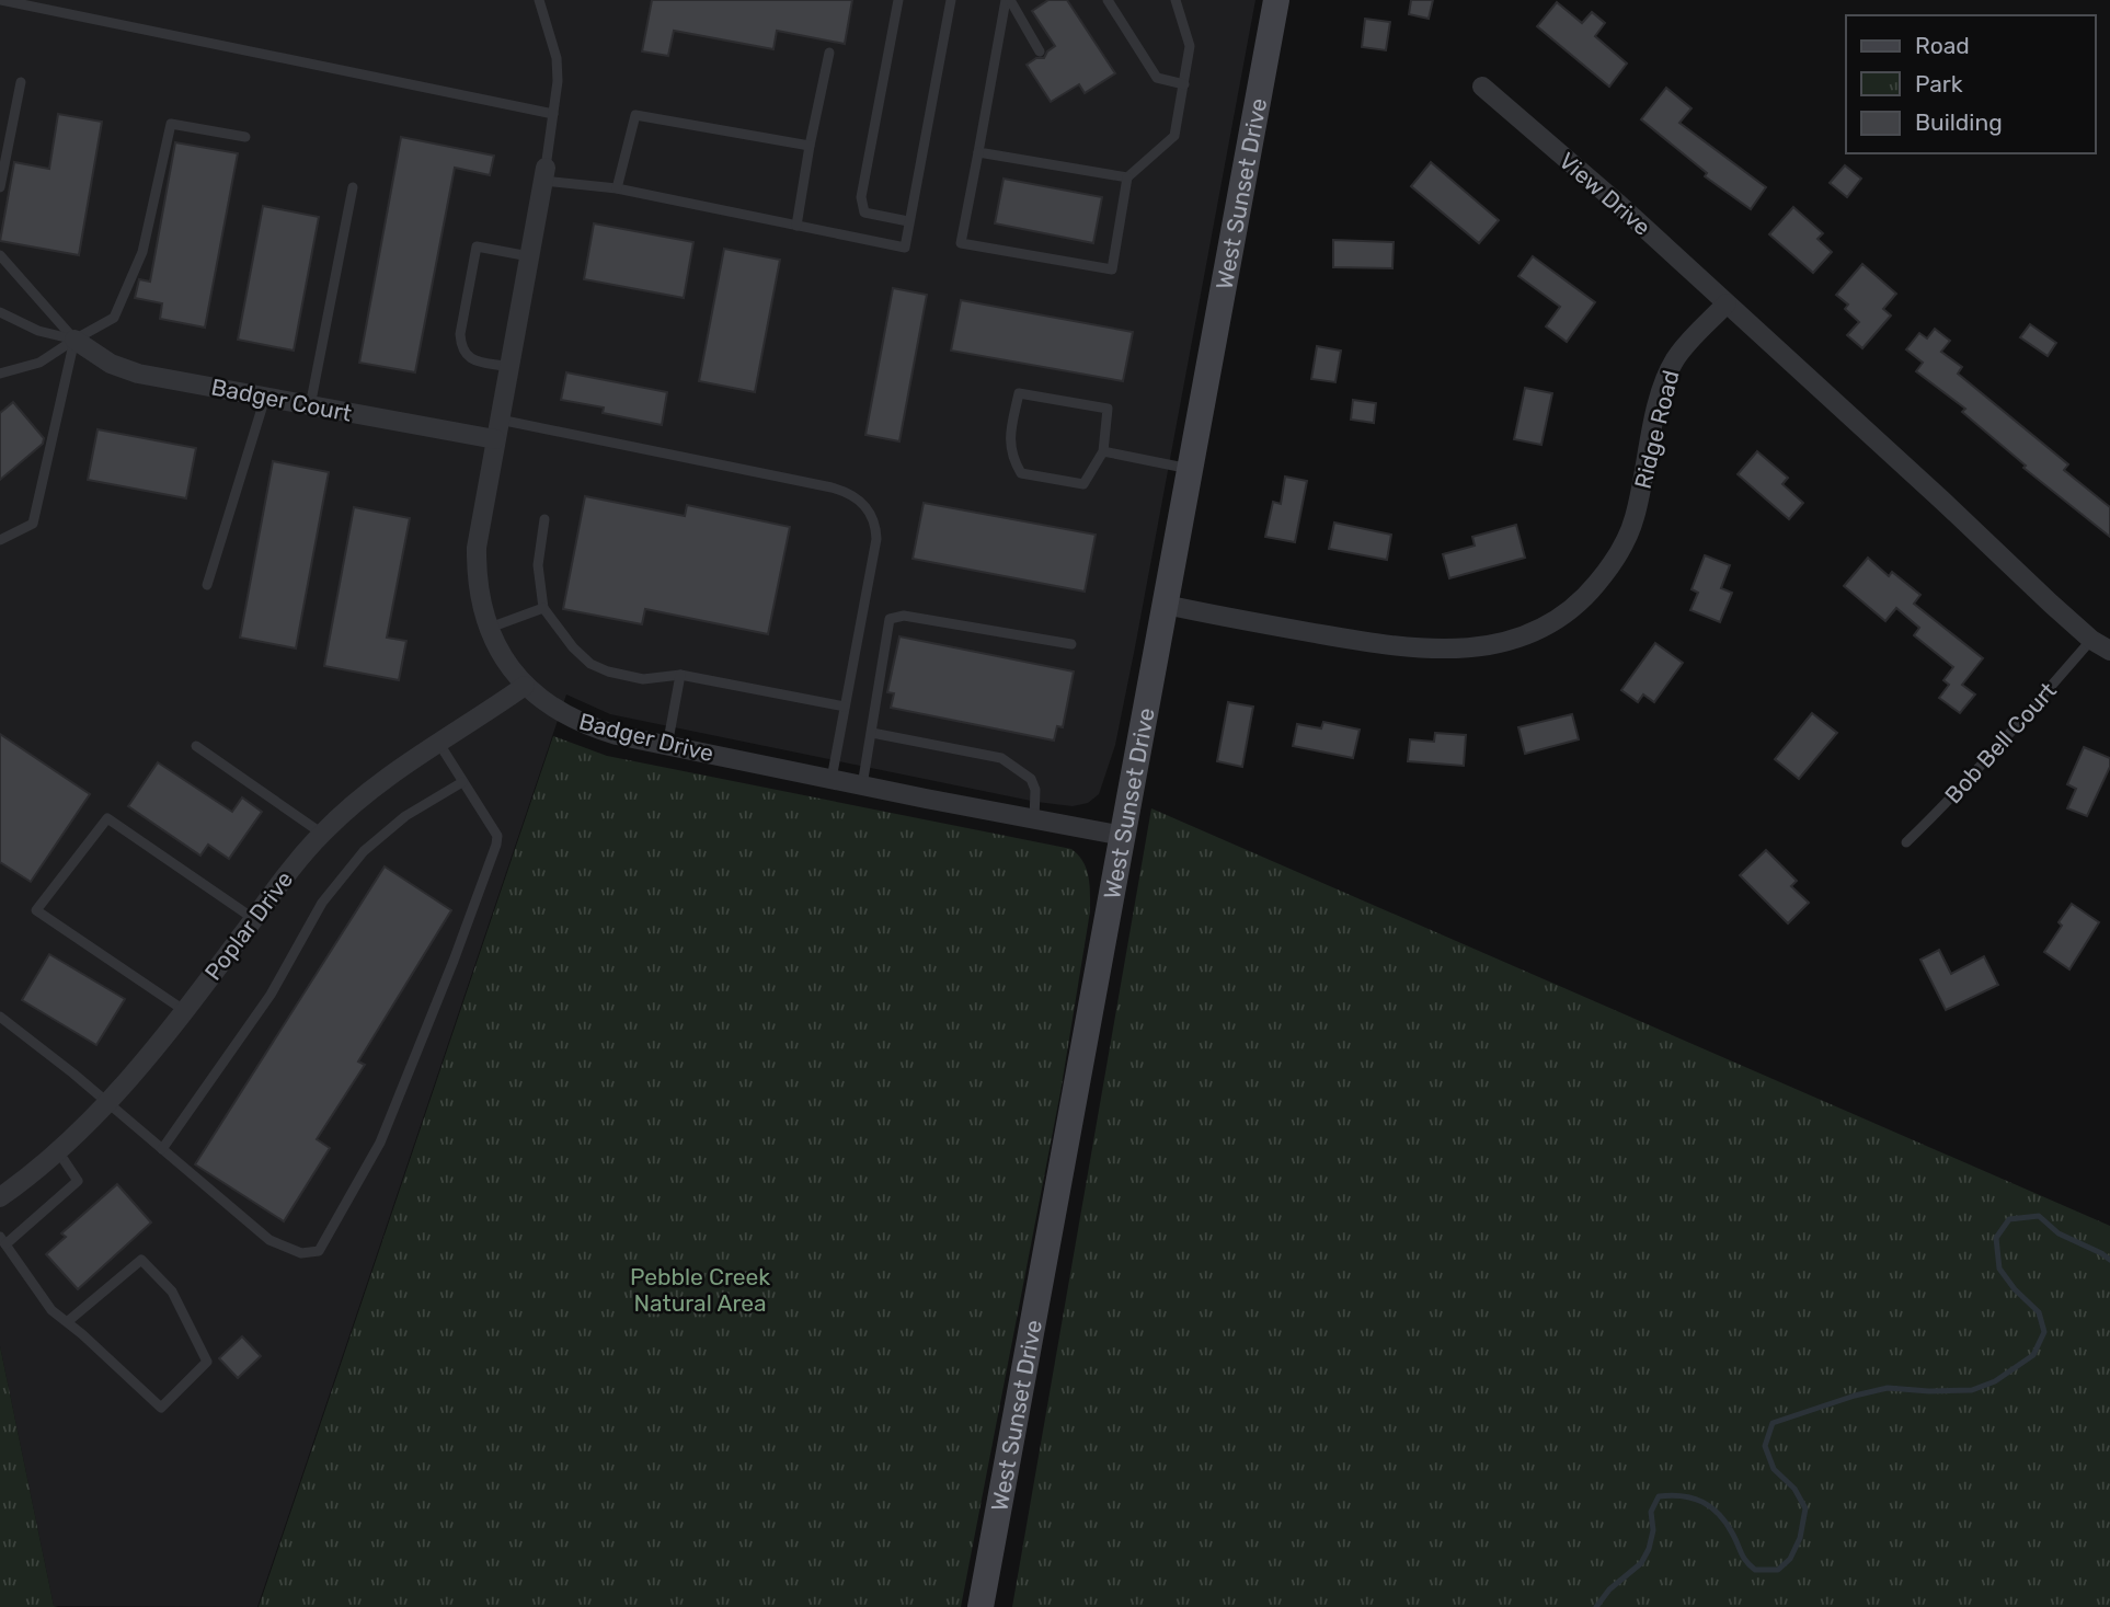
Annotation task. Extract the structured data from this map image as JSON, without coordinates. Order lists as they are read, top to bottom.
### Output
{
  "streets": {
    "main road": ["West Sunset Drive"],
    "street": [
      "View Drive",
      "Badger Court",
      "Ridge Road",
      "Badger Drive",
      "Poplar Drive"
    ],
    "lane": ["Bob Bell Court"]
  },
  "crossings": [
    ["West Sunset Drive", "Ridge Road"],
    ["West Sunset Drive", "Badger Drive"],
    ["View Drive", "Ridge Road"],
    ["Badger Court", "Badger Drive"],
    ["Badger Drive", "Poplar Drive"]
  ],
  "parks": ["Pebble Creek Natural Area"],
  "legend": ["Road", "Park", "Building"]
}
